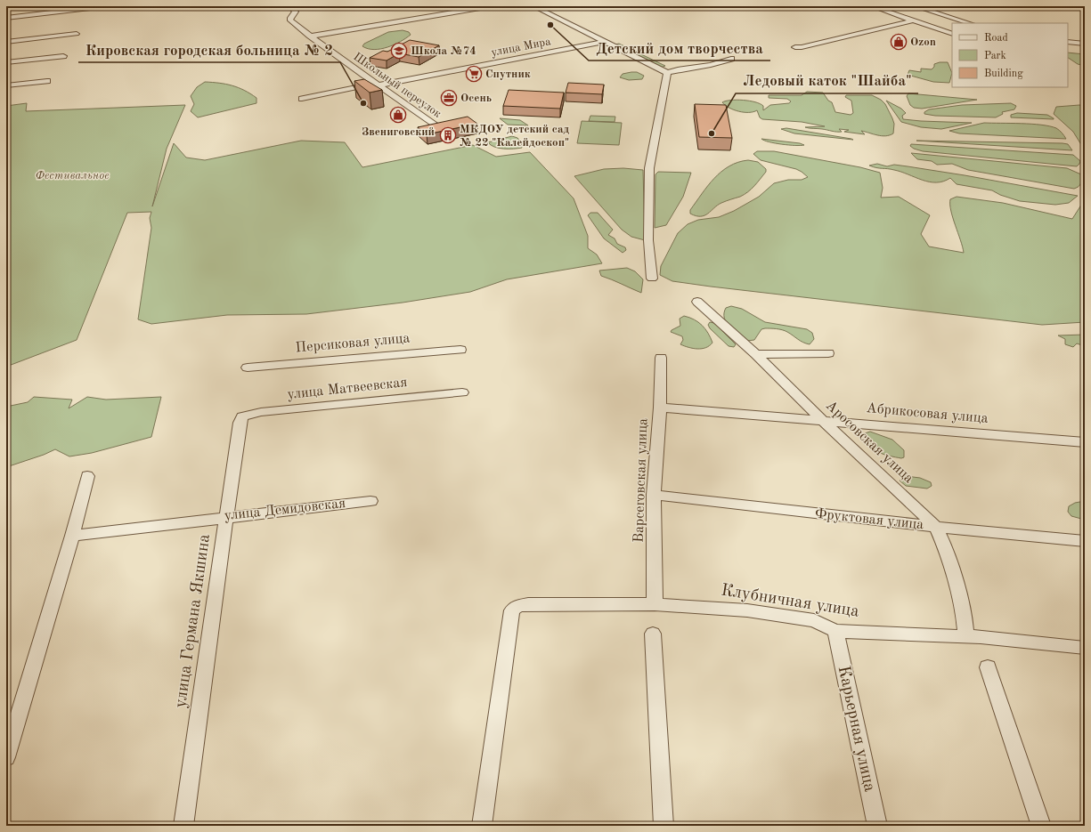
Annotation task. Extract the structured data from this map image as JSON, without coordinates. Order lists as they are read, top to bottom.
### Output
{
  "streets": {
    "street": [
      "улица Мира",
      "Школьный переулок",
      "Персиковая улица",
      "улица Матвеевская",
      "Абрикосовая улица",
      "Аросовская улица",
      "Варсеговская улица",
      "улица Демидовская",
      "Фруктовая улица",
      "Клубничная улица",
      "улица Германа Якшина",
      "Карьерная улица"
    ]
  },
  "crossings": [
    ["улица Мира", "Школьный переулок"],
    ["улица Матвеевская", "улица Германа Якшина"],
    ["Абрикосовая улица", "Аросовская улица"],
    ["Абрикосовая улица", "Варсеговская улица"],
    ["Аросовская улица", "Фруктовая улица"],
    ["Аросовская улица", "Клубничная улица"],
    ["Варсеговская улица", "Фруктовая улица"],
    ["Варсеговская улица", "Клубничная улица"],
    ["улица Демидовская", "улица Германа Якшина"],
    ["Клубничная улица", "Карьерная улица"]
  ],
  "parks": ["Фестивальное"],
  "places": {
    "other": ["Детский дом творчества", "Кировская городская больница № 2", "Ледовый каток \"Шайба\""],
    "shop": ["Ozon", "Звениговский"],
    "school or university": ["Школа №74"],
    "supermarket": ["Спутник"],
    "office": ["Осень"],
    "building": ["МКДОУ детский сад № 22 \"Калейдоскоп\""]
  },
  "legend": ["Road", "Park", "Building"]
}
